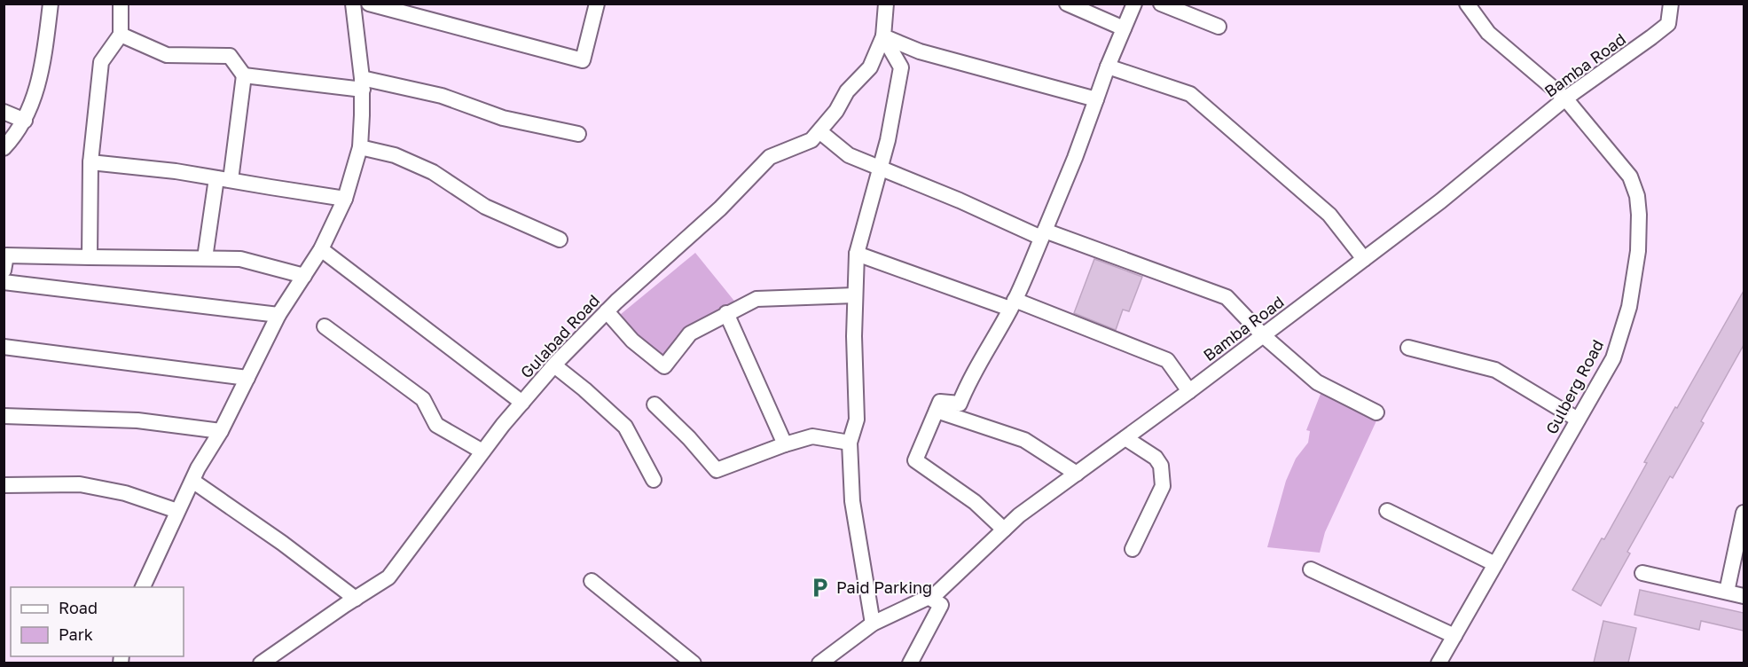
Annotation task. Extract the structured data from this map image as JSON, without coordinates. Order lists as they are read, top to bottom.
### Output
{
  "streets": {
    "street": ["Bamba Road", "Gulabad Road", "Gulberg Road"]
  },
  "crossings": [
    ["Bamba Road", "Gulberg Road"]
  ],
  "places": {
    "parking": ["Paid Parking"]
  },
  "legend": ["Road", "Park"]
}
